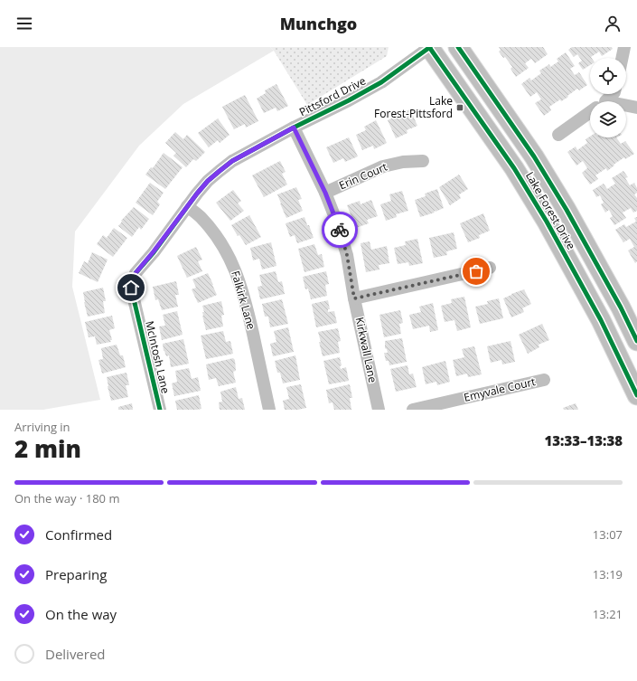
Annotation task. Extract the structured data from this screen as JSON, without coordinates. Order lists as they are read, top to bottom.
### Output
{
  "streets": {
    "main road": ["Lake Forest Drive"],
    "street": [
      "Pittsford Drive",
      "Erin Court",
      "Falkirk Lane",
      "Kirkwall Lane",
      "McIntosh Lane",
      "Emyvale Court"
    ]
  },
  "crossings": [
    ["Pittsford Drive", "Lake Forest Drive"],
    ["Pittsford Drive", "Falkirk Lane"],
    ["Pittsford Drive", "Kirkwall Lane"],
    ["Pittsford Drive", "McIntosh Lane"],
    ["Erin Court", "Kirkwall Lane"]
  ],
  "places": {
    "transit": ["Lake Forest-Pittsford"]
  },
  "page": {
    "header": "Munchgo",
    "heading": ["2 min", "Arriving in", "13:33–13:38"],
    "bar": "On the way · 180 m",
    "list": [
      ["Confirmed", "13:07"],
      ["Preparing", "13:19"],
      ["On the way", "13:21"],
      "Delivered"
    ]
  }
}
